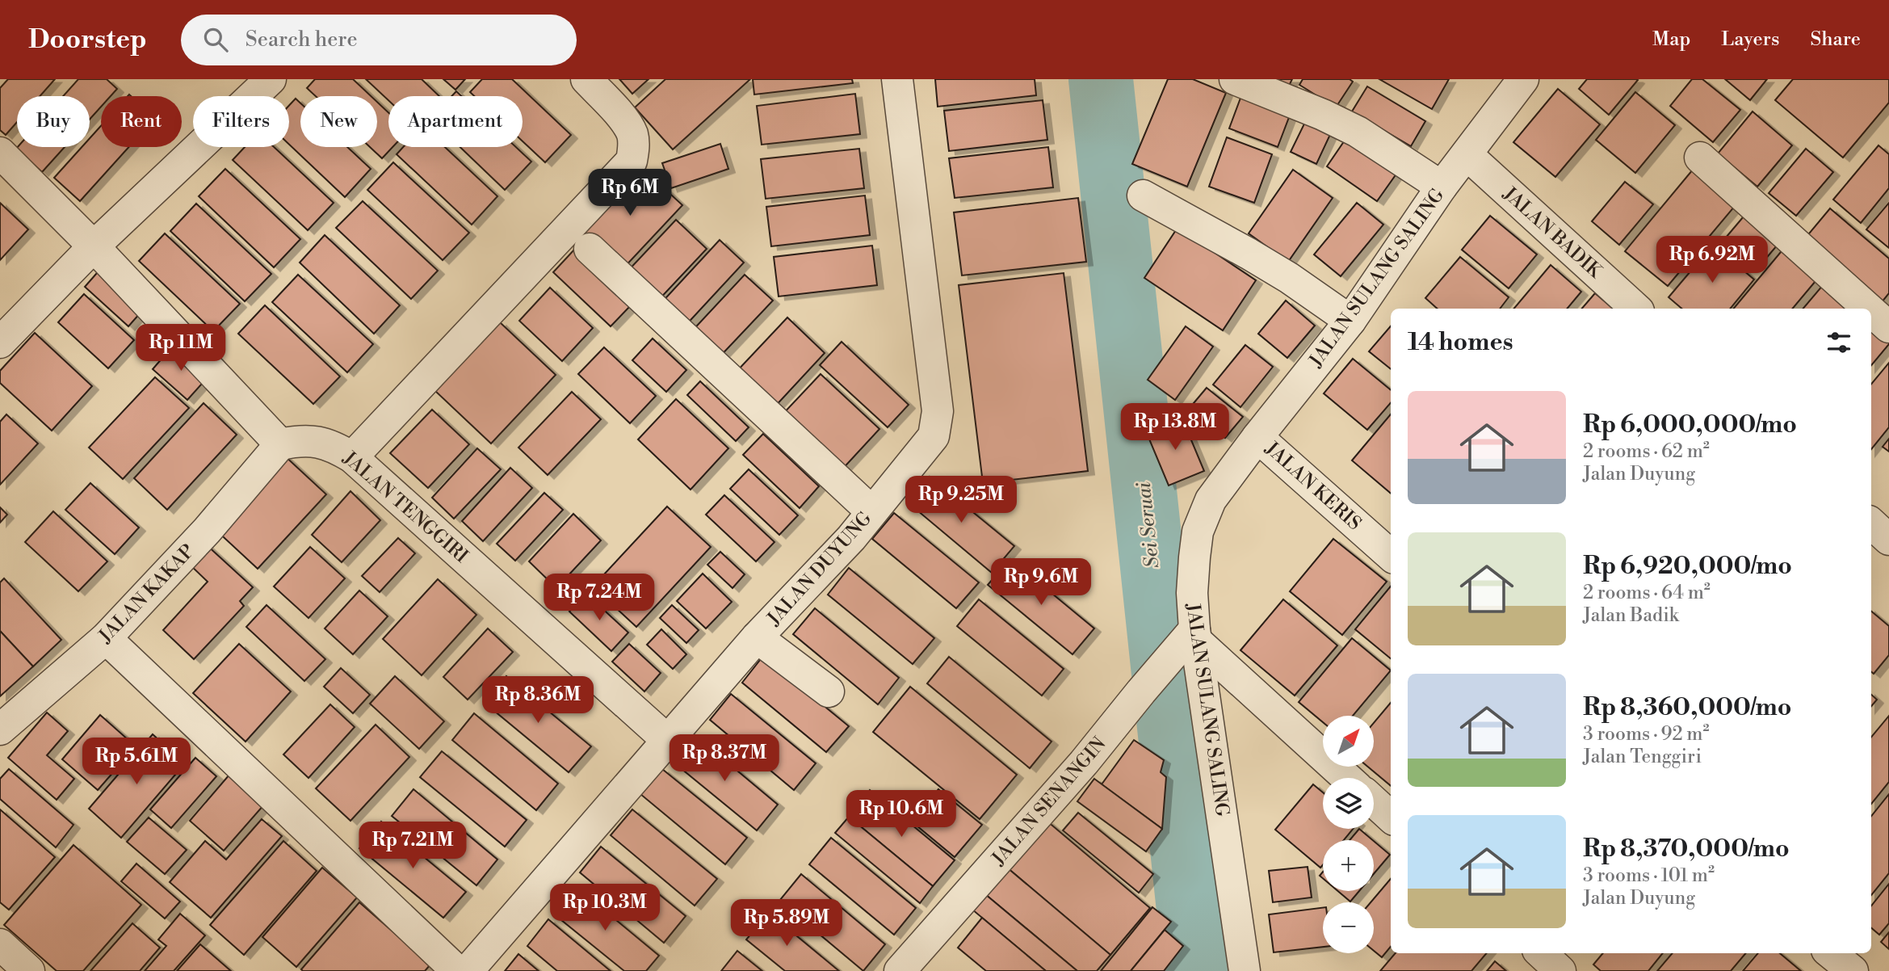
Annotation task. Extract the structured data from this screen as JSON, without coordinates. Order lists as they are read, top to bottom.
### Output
{
  "streets": {
    "street": [
      "JALAN BADIK",
      "JALAN SULANG SALING",
      "JALAN KERIS",
      "JALAN TENGGIRI",
      "JALAN DUYUNG",
      "JALAN KAKAP",
      "JALAN SENANGIN"
    ]
  },
  "crossings": [
    ["JALAN BADIK", "JALAN SULANG SALING"],
    ["JALAN SULANG SALING", "JALAN KERIS"],
    ["JALAN SULANG SALING", "JALAN SENANGIN"],
    ["JALAN TENGGIRI", "JALAN DUYUNG"],
    ["JALAN TENGGIRI", "JALAN KAKAP"]
  ],
  "water": ["Sei Seruai"],
  "north": "top right",
  "page": {
    "header": "Doorstep",
    "search": "Search here",
    "nav": ["Map", "Layers", "Share"],
    "chip": [
      "Buy",
      "Rent",
      "Filters",
      "New",
      "Apartment"
    ],
    "price": [
      "Rp 6M",
      "Rp 6.92M",
      "Rp 11M",
      "Rp 13.8M",
      "Rp 9.25M",
      "Rp 9.6M",
      "Rp 7.24M",
      "Rp 8.36M",
      "Rp 8.37M",
      "Rp 5.61M",
      "Rp 10.6M",
      "Rp 7.21M",
      "Rp 10.3M",
      "Rp 5.89M"
    ],
    "heading": "14 homes",
    "list": [
      {
        "name": "Rp 6,000,000/mo",
        "note": "2 rooms · 62 m² · Jalan Duyung"
      },
      {
        "name": "Rp 6,920,000/mo",
        "note": "2 rooms · 64 m² · Jalan Badik"
      },
      {
        "name": "Rp 8,360,000/mo",
        "note": "3 rooms · 92 m² · Jalan Tenggiri"
      },
      {
        "name": "Rp 8,370,000/mo",
        "note": "3 rooms · 101 m² · Jalan Duyung"
      }
    ],
    "map_buttons": ["+", "−"]
  }
}
